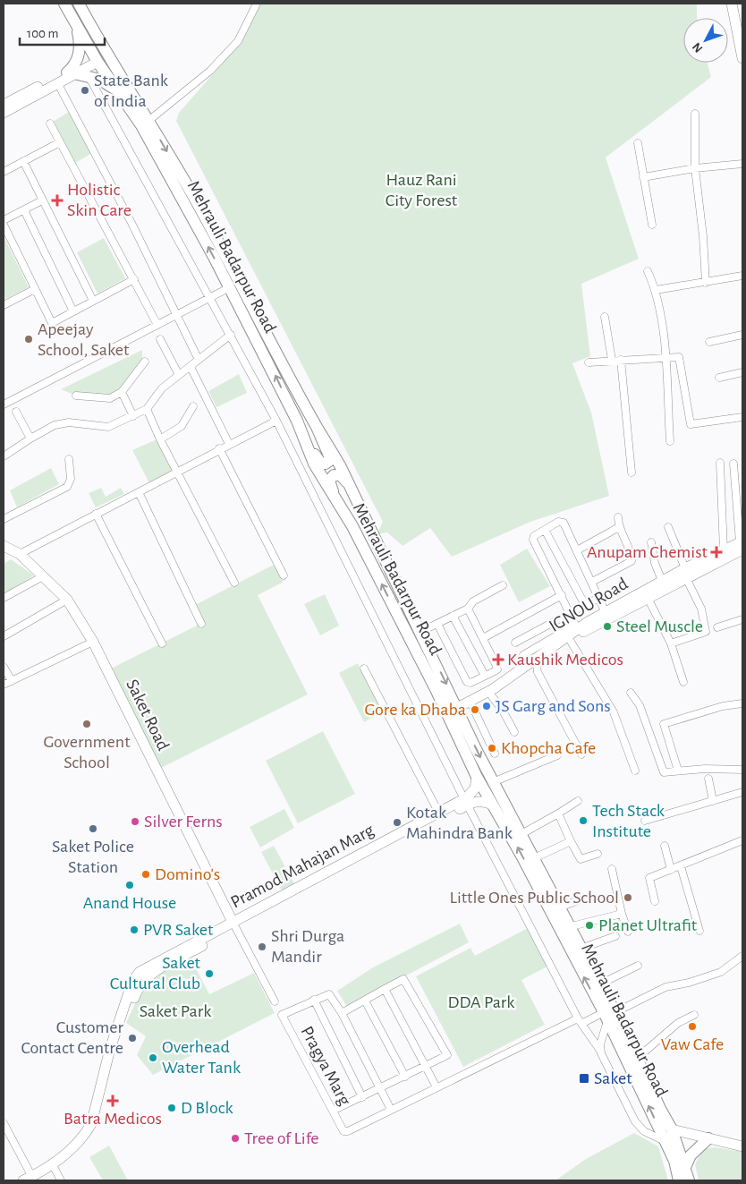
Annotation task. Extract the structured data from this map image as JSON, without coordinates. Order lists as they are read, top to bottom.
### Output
{
  "streets": {
    "main road": ["Mehrauli Badarpur Road"],
    "street": [
      "IGNOU Road",
      "Saket Road",
      "Pramod Mahajan Marg",
      "Pragya Marg"
    ]
  },
  "crossings": [
    ["Mehrauli Badarpur Road", "IGNOU Road"],
    ["Mehrauli Badarpur Road", "Pramod Mahajan Marg"],
    ["Saket Road", "Pramod Mahajan Marg"]
  ],
  "parks": ["Hauz Rani City Forest", "DDA Park", "Saket Park"],
  "places": {
    "other": [
      "State Bank of India",
      "Apeejay School, Saket",
      "Steel Muscle",
      "JS Garg and Sons",
      "Gore ka Dhaba",
      "Government School",
      "Khopcha Cafe",
      "Tech Stack Institute",
      "Silver Ferns",
      "Kotak Mahindra Bank",
      "Saket Police Station",
      "Domino's",
      "Anand House",
      "Little Ones Public School",
      "Planet Ultrafit",
      "PVR Saket",
      "Shri Durga Mandir",
      "Saket Cultural Club",
      "Vaw Cafe",
      "Customer Contact Centre",
      "Overhead Water Tank",
      "D Block",
      "Tree of Life"
    ],
    "health": [
      "Holistic Skin Care",
      "Anupam Chemist",
      "Kaushik Medicos",
      "Batra Medicos"
    ],
    "transit": ["Saket"]
  },
  "scale_bar": "100 m",
  "north": "bottom left"
}
